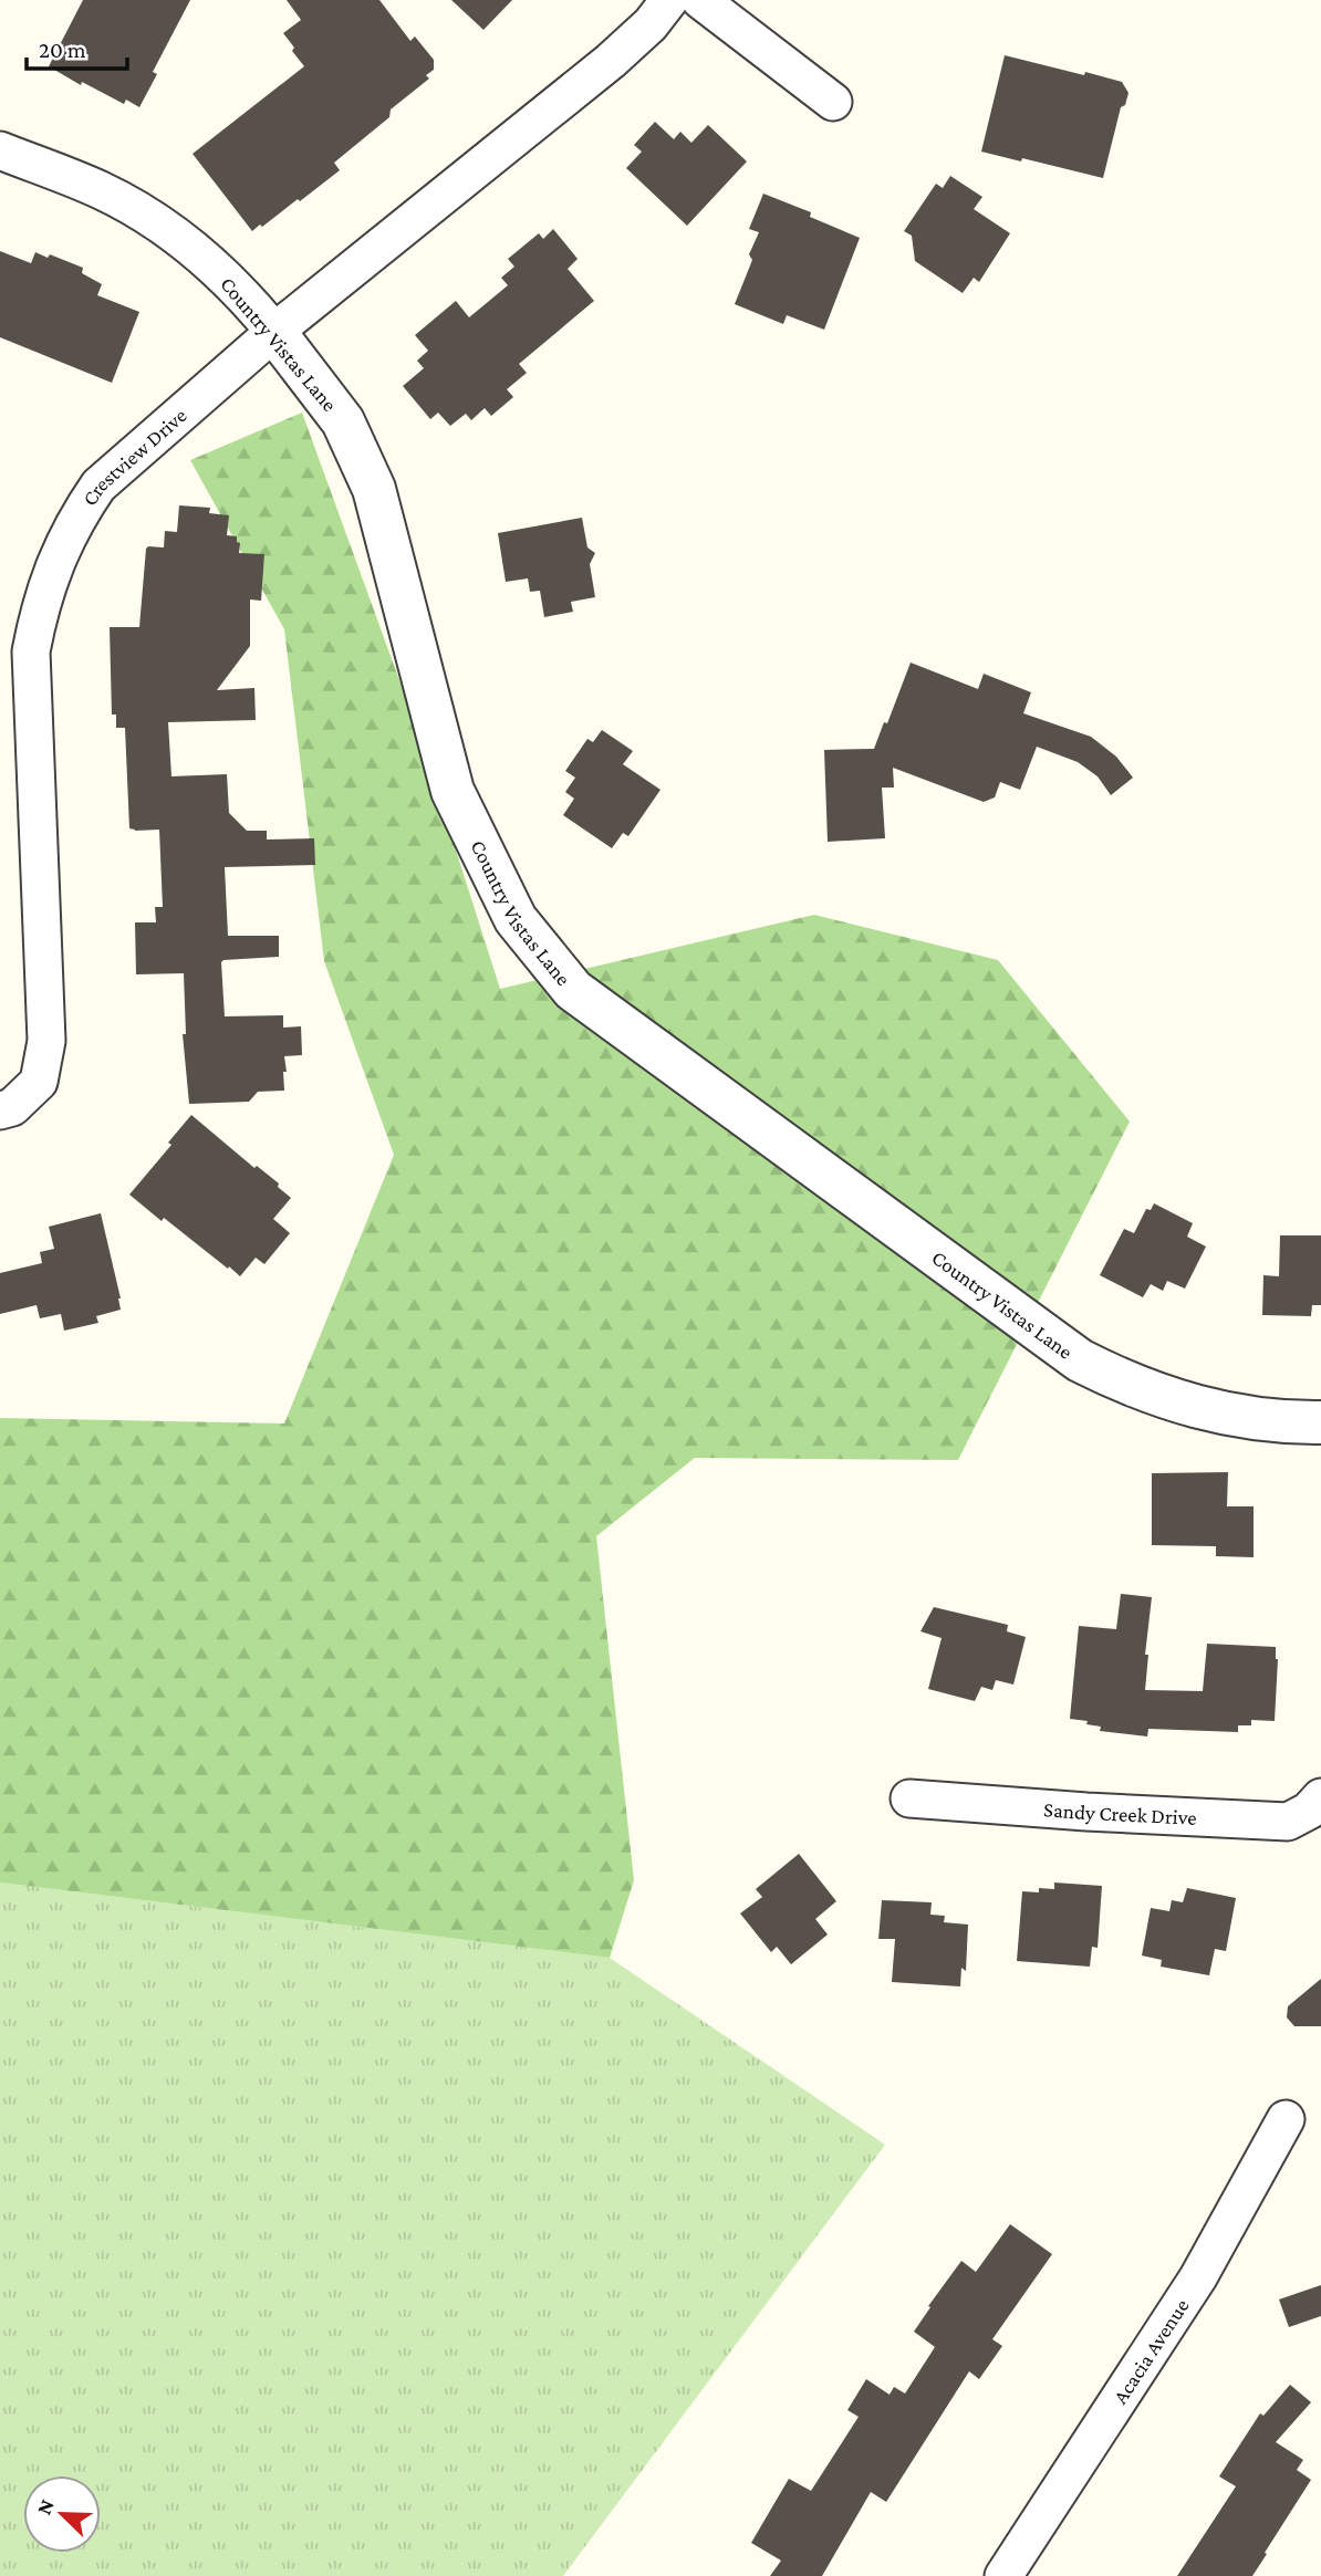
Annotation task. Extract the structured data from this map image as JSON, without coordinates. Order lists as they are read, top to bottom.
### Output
{
  "streets": {
    "street": [
      "Country Vistas Lane",
      "Crestview Drive",
      "Sandy Creek Drive",
      "Acacia Avenue"
    ]
  },
  "crossings": [
    ["Country Vistas Lane", "Crestview Drive"]
  ],
  "scale_bar": "20 m",
  "north": "top left"
}
